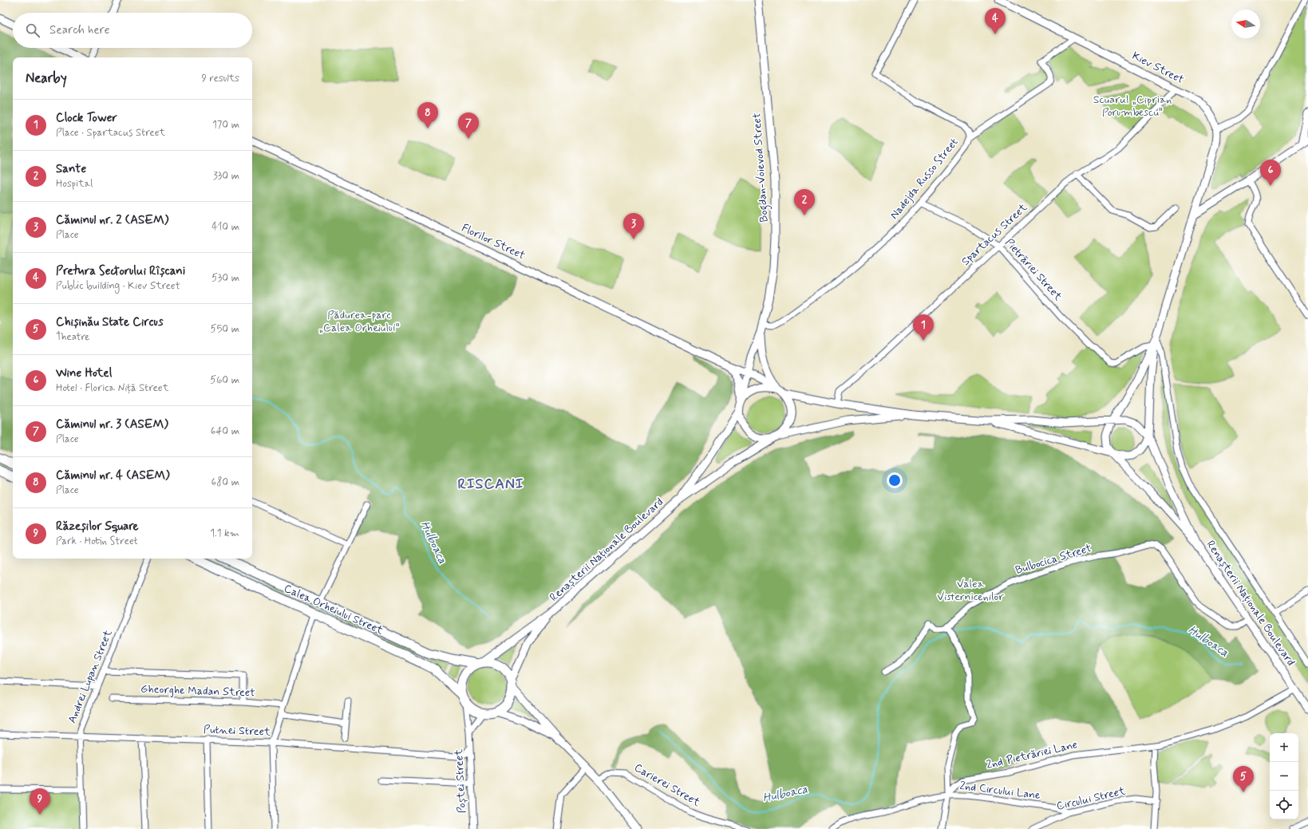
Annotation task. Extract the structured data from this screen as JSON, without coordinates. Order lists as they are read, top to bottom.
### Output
{
  "streets": {
    "highway": ["Calea Orheiului Street"],
    "main road": [
      "Kiev Street",
      "Bogdan-Voievod Street",
      "Florilor Street",
      "Renașterii Naționale Boulevard"
    ],
    "street": [
      "Nadejda Russo Street",
      "Spartacus Street",
      "Pietrăriei Street",
      "Bulbocica Street",
      "Andrei Lupan Street",
      "Gheorghe Madan Street",
      "Putnei Street",
      "2nd Pietrăriei Lane",
      "Poștei Street",
      "Carierei Street",
      "2nd Circului Lane",
      "Circului Street"
    ]
  },
  "crossings": [
    ["Kiev Street", "Nadejda Russo Street"],
    ["Kiev Street", "Spartacus Street"],
    ["Bogdan-Voievod Street", "Nadejda Russo Street"],
    ["Bogdan-Voievod Street", "Florilor Street"],
    ["Bogdan-Voievod Street", "Renașterii Naționale Boulevard"],
    ["Nadejda Russo Street", "Pietrăriei Street"],
    ["Spartacus Street", "Pietrăriei Street"],
    ["Spartacus Street", "Renașterii Naționale Boulevard"],
    ["Florilor Street", "Renașterii Naționale Boulevard"],
    ["Renașterii Naționale Boulevard", "Bulbocica Street"],
    ["Renașterii Naționale Boulevard", "Calea Orheiului Street"],
    ["Renașterii Naționale Boulevard", "2nd Pietrăriei Lane"],
    ["Renașterii Naționale Boulevard", "Poștei Street"],
    ["Calea Orheiului Street", "Poștei Street"],
    ["Andrei Lupan Street", "Putnei Street"],
    ["Putnei Street", "Poștei Street"],
    ["2nd Pietrăriei Lane", "2nd Circului Lane"],
    ["2nd Circului Lane", "Circului Street"]
  ],
  "districts": ["RISCANI"],
  "water": ["Hulboaca"],
  "parks": ["Scuarul „Ciprian Porumbescu”", "Pădurea-parc „Calea Orheiului”", "Valea Visternicenilor"],
  "north": "left",
  "page": {
    "pins": [
      "4",
      "8",
      "7",
      "6",
      "2",
      "3",
      "1",
      "5",
      "9"
    ],
    "search": "Search here",
    "heading": ["Nearby", "9 results"],
    "list": [
      {
        "mark": "1",
        "name": "Clock Tower",
        "note": "Place · Spartacus Street",
        "value": "170 m"
      },
      {
        "mark": "2",
        "name": "Sante",
        "note": "Hospital",
        "value": "330 m"
      },
      {
        "mark": "3",
        "name": "Căminul nr. 2 (ASEM)",
        "note": "Place",
        "value": "410 m"
      },
      {
        "mark": "4",
        "name": "Pretura Sectorului Rîșcani",
        "note": "Public building · Kiev Street",
        "value": "530 m"
      },
      {
        "mark": "5",
        "name": "Chișinău State Circus",
        "note": "Theatre",
        "value": "550 m"
      },
      {
        "mark": "6",
        "name": "Wine Hotel",
        "note": "Hotel · Florica Niță Street",
        "value": "560 m"
      },
      {
        "mark": "7",
        "name": "Căminul nr. 3 (ASEM)",
        "note": "Place",
        "value": "640 m"
      },
      {
        "mark": "8",
        "name": "Căminul nr. 4 (ASEM)",
        "note": "Place",
        "value": "680 m"
      },
      {
        "mark": "9",
        "name": "Răzeșilor Square",
        "note": "Park · Hotin Street",
        "value": "1.1 km"
      }
    ],
    "map_buttons": ["+", "−"]
  }
}
